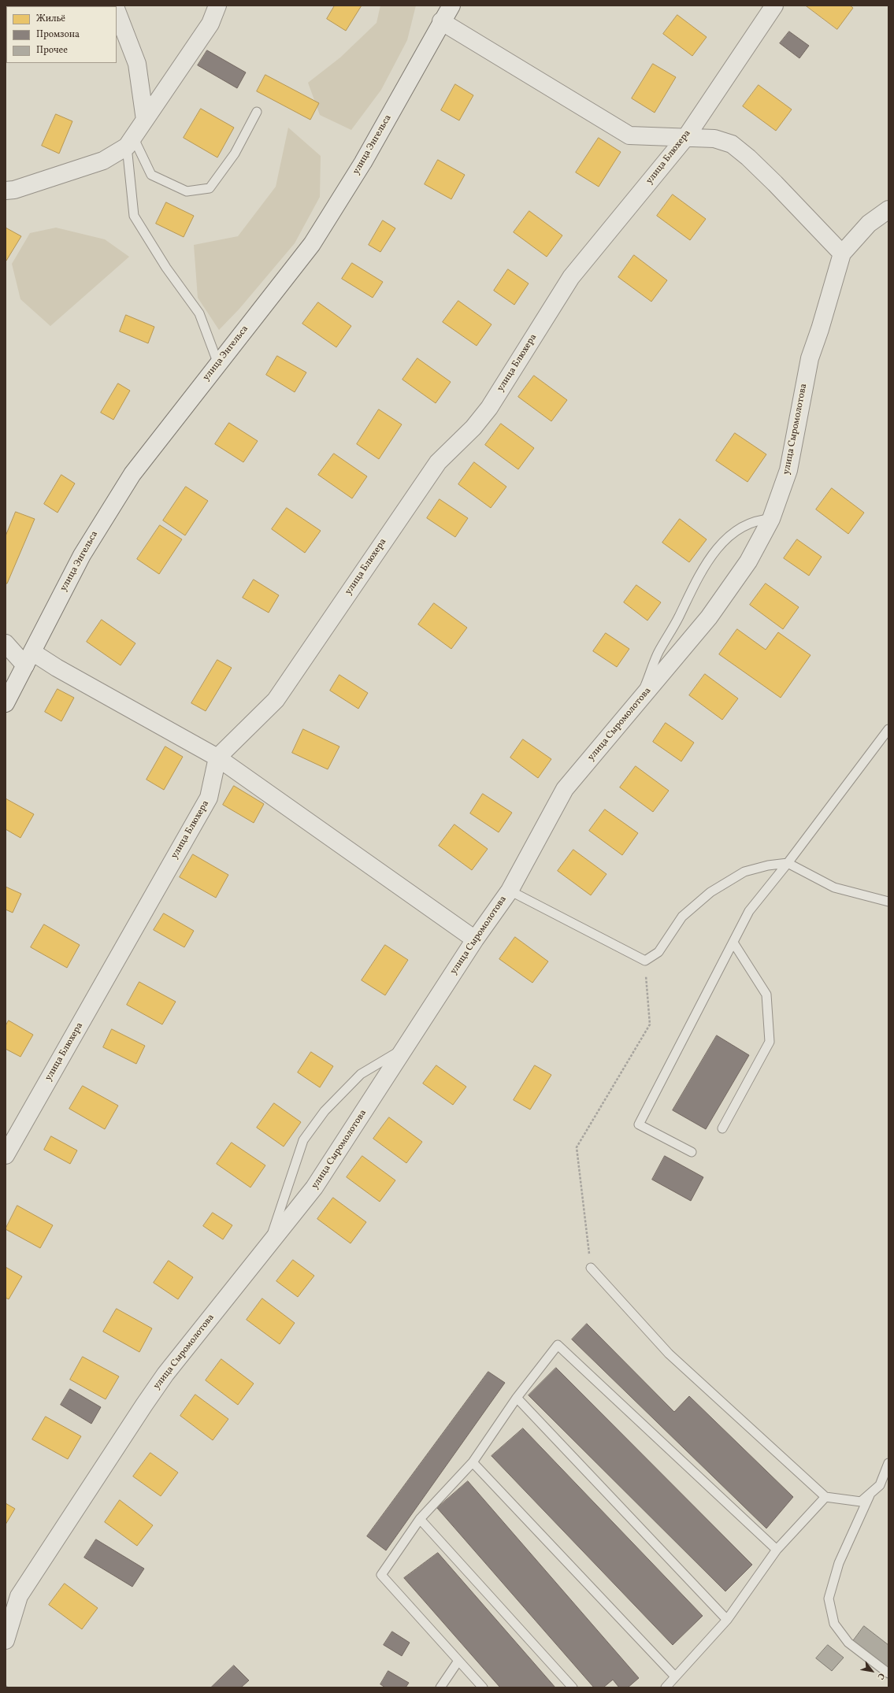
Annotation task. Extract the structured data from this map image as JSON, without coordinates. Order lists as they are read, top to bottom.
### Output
{
  "streets": {
    "street": ["улица Энгельса", "улица Блюхера", "улица Сыромолотова"]
  },
  "legend": ["Жильё", "Промзона", "Прочее"],
  "north": "bottom right"
}
